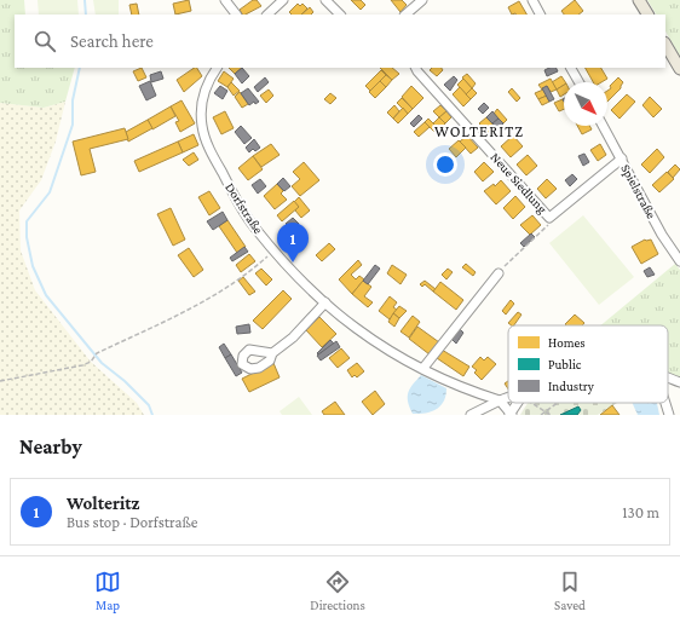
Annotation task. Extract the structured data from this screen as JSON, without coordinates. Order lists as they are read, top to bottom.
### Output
{
  "streets": {
    "street": ["Neue Siedlung", "Spielstraße", "Dorfstraße"]
  },
  "crossings": [
    ["Neue Siedlung", "Spielstraße"]
  ],
  "districts": ["WOLTERITZ"],
  "legend": ["Homes", "Public", "Industry"],
  "north": "bottom right",
  "page": {
    "search": "Search here",
    "pins": "1",
    "heading": "Nearby",
    "list": [
      {
        "mark": "1",
        "name": "Wolteritz",
        "note": "Bus stop · Dorfstraße",
        "value": "130 m"
      }
    ],
    "nav": ["Map", "Directions", "Saved"]
  }
}
